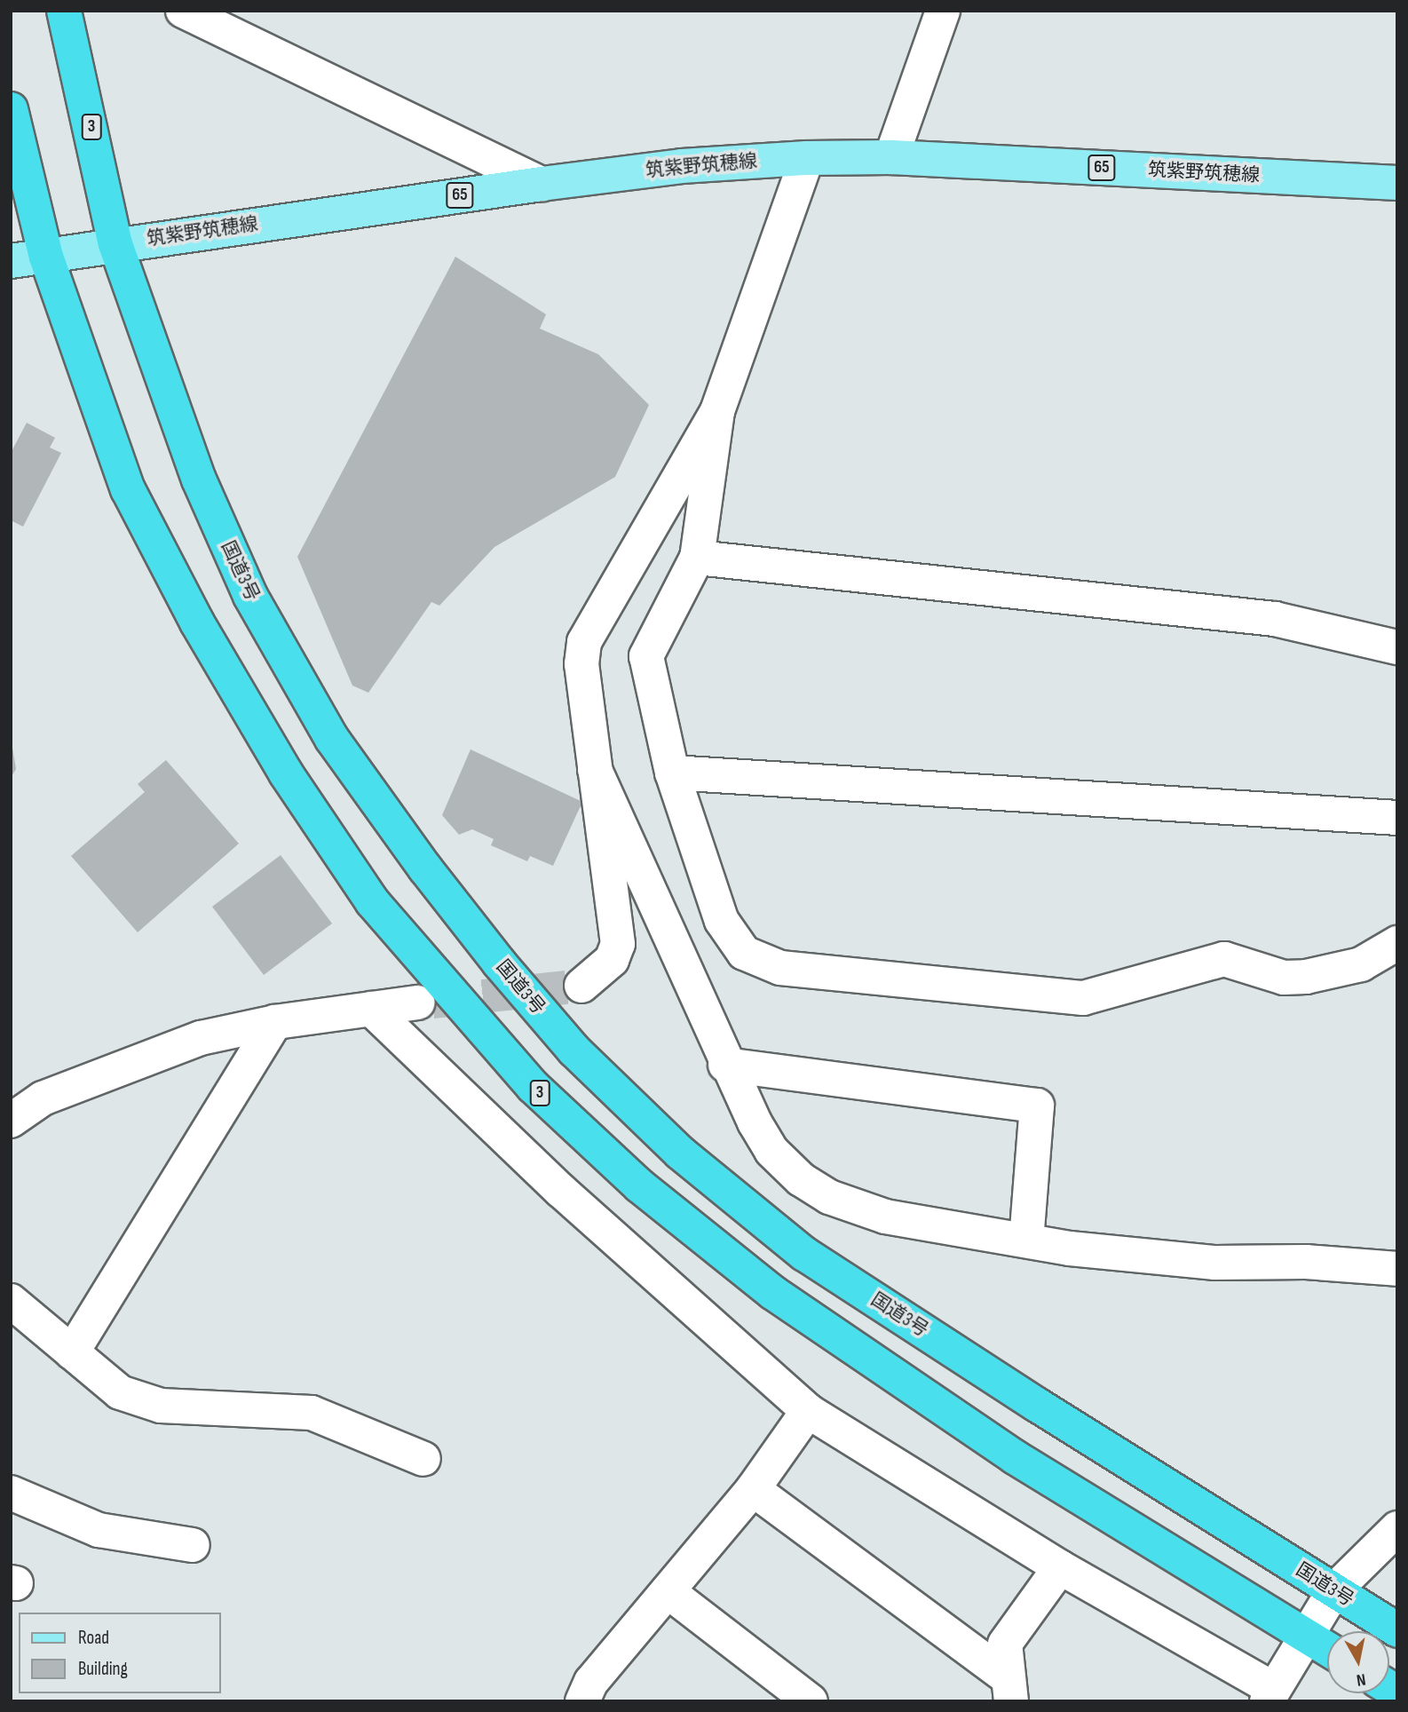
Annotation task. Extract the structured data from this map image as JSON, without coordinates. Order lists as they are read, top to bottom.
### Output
{
  "streets": {
    "highway": ["3", "国道3号"],
    "main road": ["筑紫野筑穂線", "65"]
  },
  "crossings": [
    ["3", "筑紫野筑穂線"],
    ["筑紫野筑穂線", "国道3号"]
  ],
  "legend": ["Road", "Building"],
  "north": "bottom"
}
